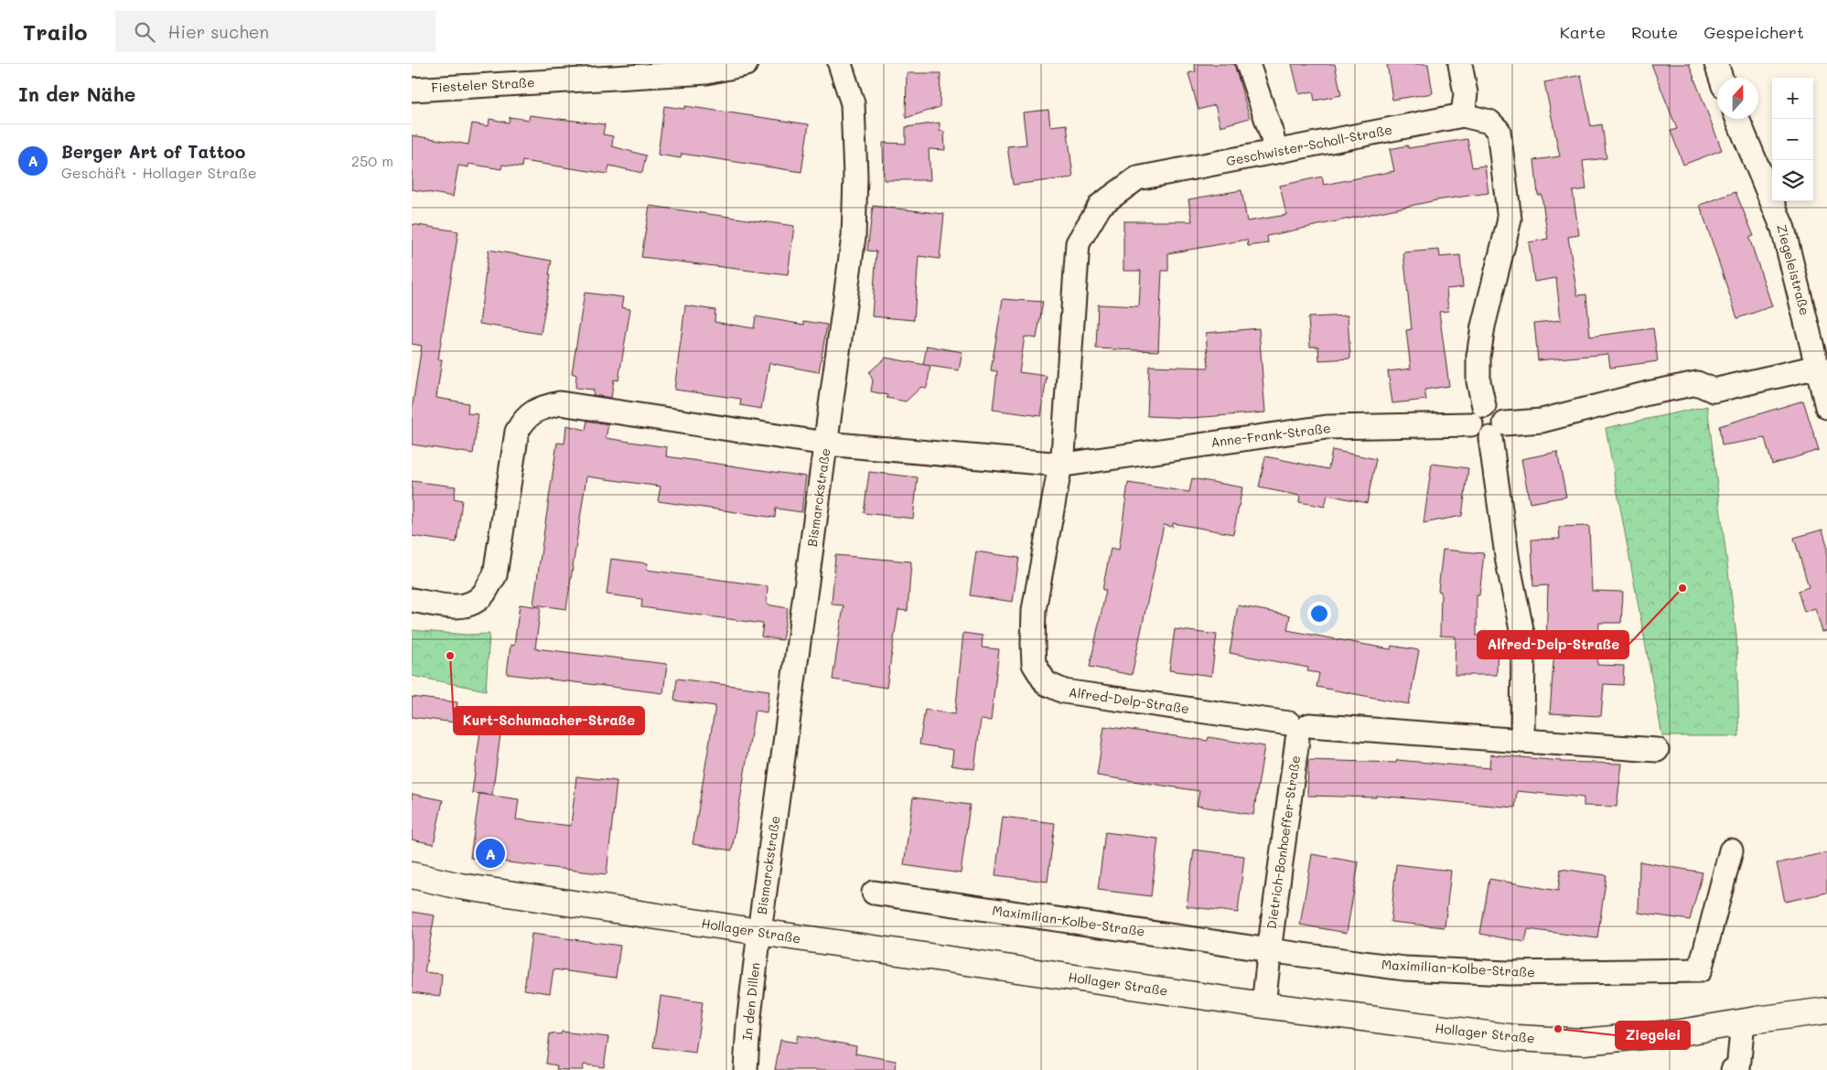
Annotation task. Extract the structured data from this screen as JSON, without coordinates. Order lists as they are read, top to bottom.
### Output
{
  "streets": {
    "main road": ["Hollager Straße"],
    "street": [
      "Fiesteler Straße",
      "Geschwister-Scholl-Straße",
      "Ziegeleistraße",
      "Anne-Frank-Straße",
      "Bismarckstraße",
      "Alfred-Delp-Straße",
      "Dietrich-Bonhoeffer-Straße",
      "Maximilian-Kolbe-Straße",
      "In den Dillen"
    ]
  },
  "crossings": [
    ["Geschwister-Scholl-Straße", "Anne-Frank-Straße"],
    ["Geschwister-Scholl-Straße", "Alfred-Delp-Straße"],
    ["Anne-Frank-Straße", "Bismarckstraße"],
    ["Anne-Frank-Straße", "Alfred-Delp-Straße"],
    ["Bismarckstraße", "Hollager Straße"],
    ["Bismarckstraße", "In den Dillen"],
    ["Alfred-Delp-Straße", "Dietrich-Bonhoeffer-Straße"],
    ["Dietrich-Bonhoeffer-Straße", "Maximilian-Kolbe-Straße"],
    ["Dietrich-Bonhoeffer-Straße", "Hollager Straße"],
    ["Hollager Straße", "In den Dillen"]
  ],
  "places": ["Alfred-Delp-Straße", "Kurt-Schumacher-Straße", "Ziegelei"],
  "north": "top",
  "page": {
    "header": "Trailo",
    "search": "Hier suchen",
    "nav": ["Karte", "Route", "Gespeichert"],
    "heading": "In der Nähe",
    "map_buttons": ["+", "−"],
    "list": [
      {
        "mark": "A",
        "name": "Berger Art of Tattoo",
        "note": "Geschäft · Hollager Straße",
        "value": "250 m"
      }
    ],
    "pins": "A"
  }
}
